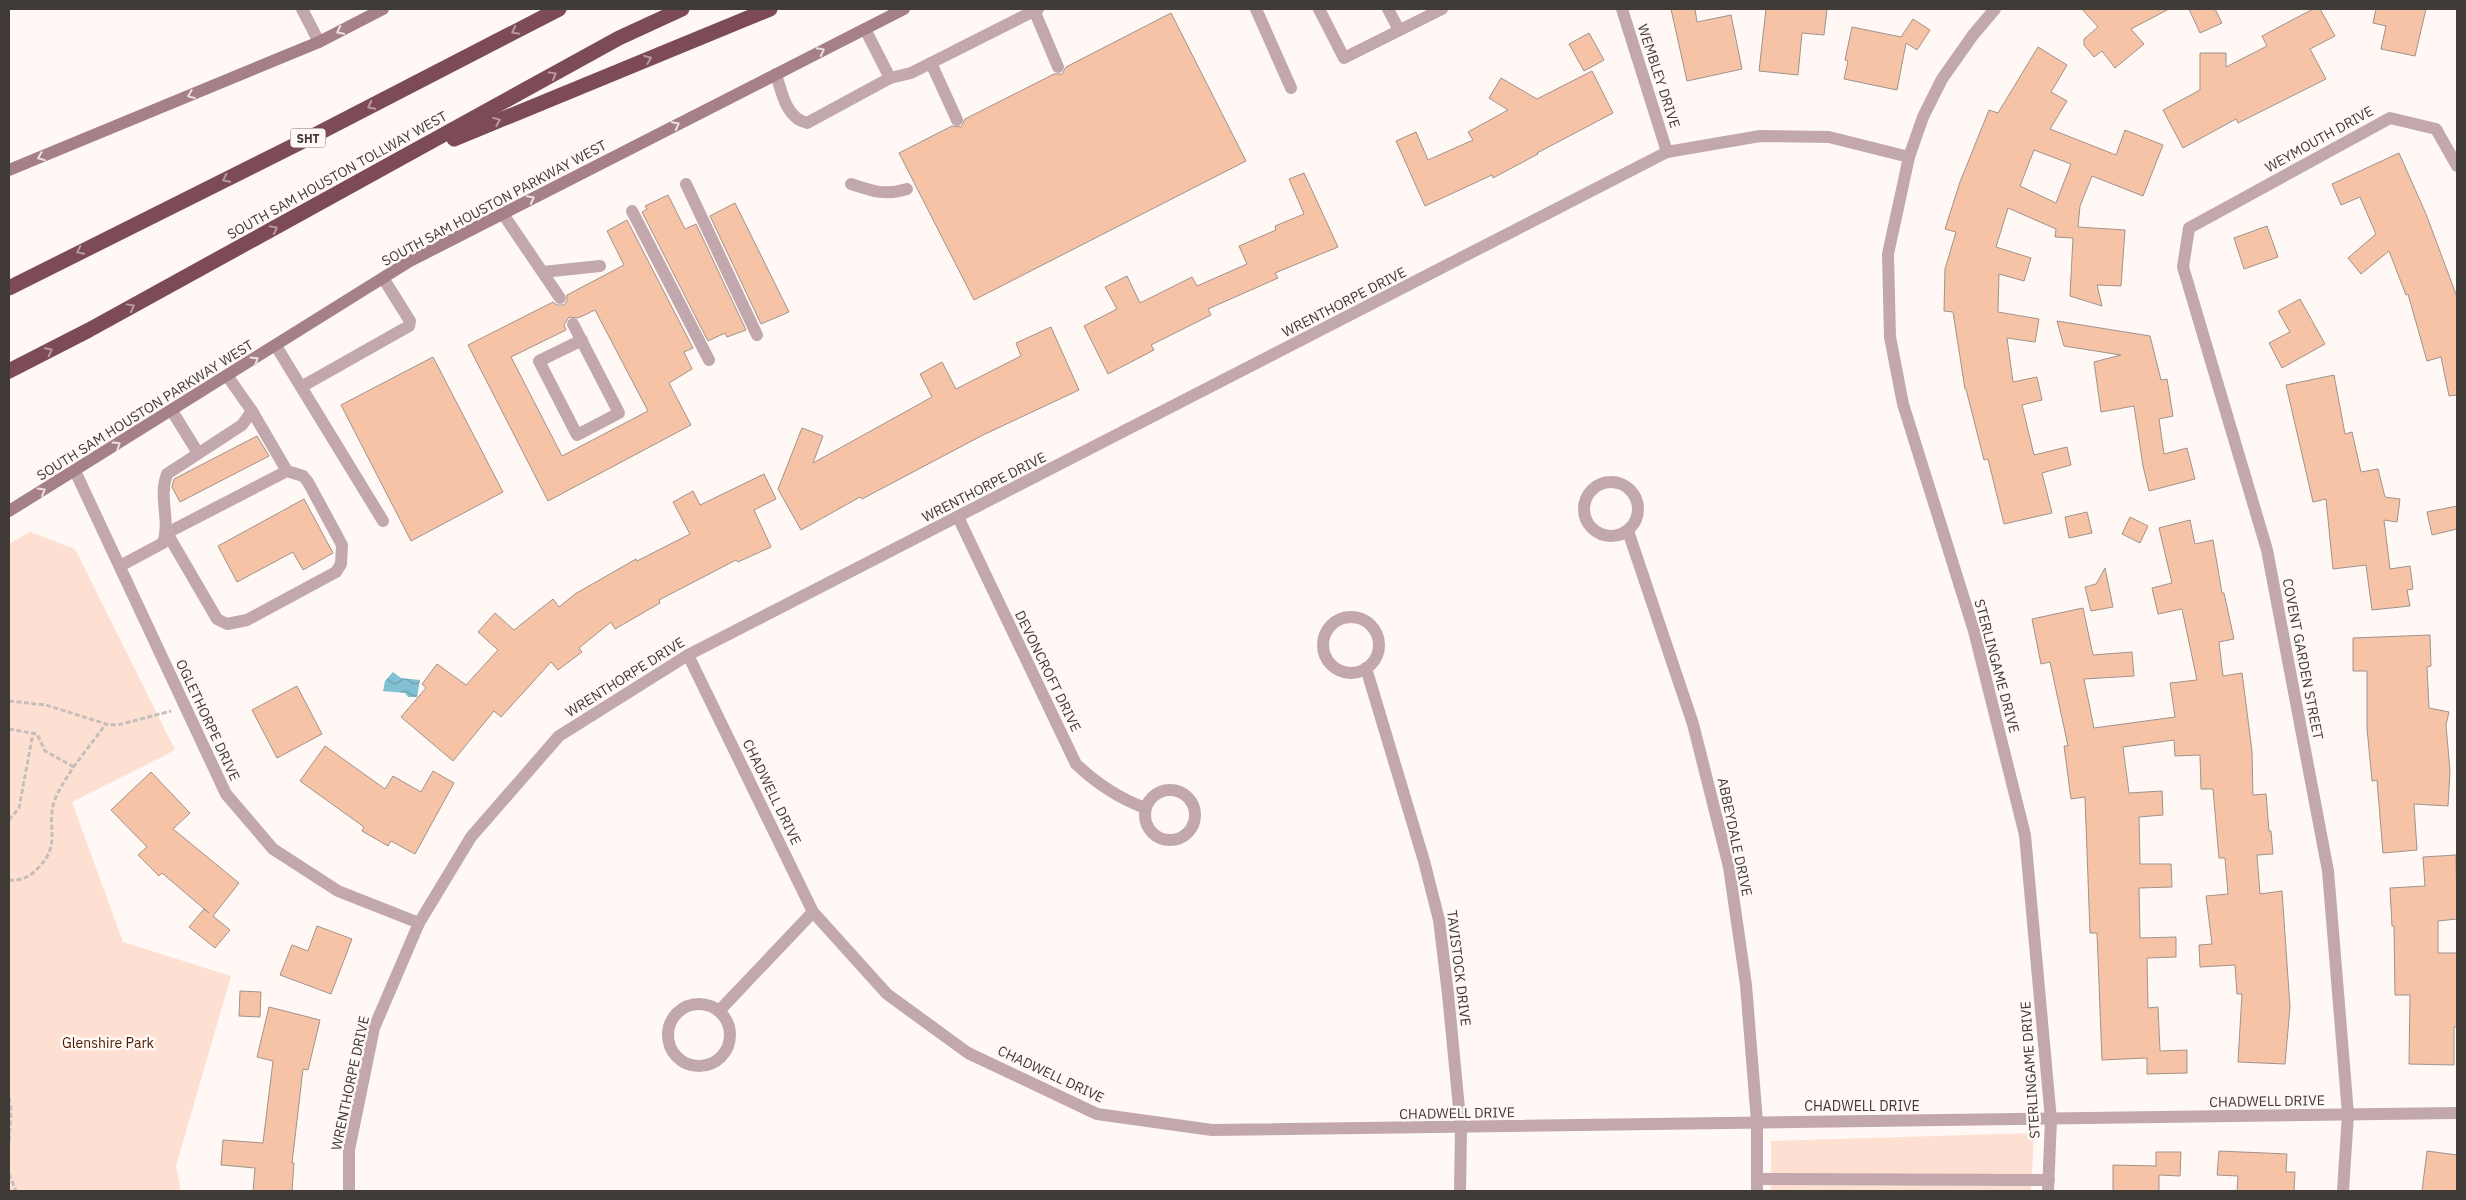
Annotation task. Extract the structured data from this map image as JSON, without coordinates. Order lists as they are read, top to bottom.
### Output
{
  "streets": {
    "highway": ["SHT", "SOUTH SAM HOUSTON TOLLWAY WEST"],
    "main road": ["SOUTH SAM HOUSTON PARKWAY WEST"],
    "street": [
      "WEMBLEY DRIVE",
      "WEYMOUTH DRIVE",
      "WRENTHORPE DRIVE",
      "COVENT GARDEN STREET",
      "STERLINGAME DRIVE",
      "DEVONCROFT DRIVE",
      "OGLETHORPE DRIVE",
      "CHADWELL DRIVE",
      "ABBEYDALE DRIVE",
      "TAVISTOCK DRIVE"
    ]
  },
  "crossings": [
    ["WEMBLEY DRIVE", "WRENTHORPE DRIVE"],
    ["WEYMOUTH DRIVE", "COVENT GARDEN STREET"],
    ["SOUTH SAM HOUSTON PARKWAY WEST", "OGLETHORPE DRIVE"],
    ["WRENTHORPE DRIVE", "STERLINGAME DRIVE"],
    ["WRENTHORPE DRIVE", "DEVONCROFT DRIVE"],
    ["WRENTHORPE DRIVE", "OGLETHORPE DRIVE"],
    ["WRENTHORPE DRIVE", "CHADWELL DRIVE"],
    ["COVENT GARDEN STREET", "CHADWELL DRIVE"],
    ["STERLINGAME DRIVE", "CHADWELL DRIVE"],
    ["CHADWELL DRIVE", "ABBEYDALE DRIVE"],
    ["CHADWELL DRIVE", "TAVISTOCK DRIVE"]
  ],
  "one_way": ["SOUTH SAM HOUSTON PARKWAY WEST"],
  "parks": ["Glenshire Park"]
}
